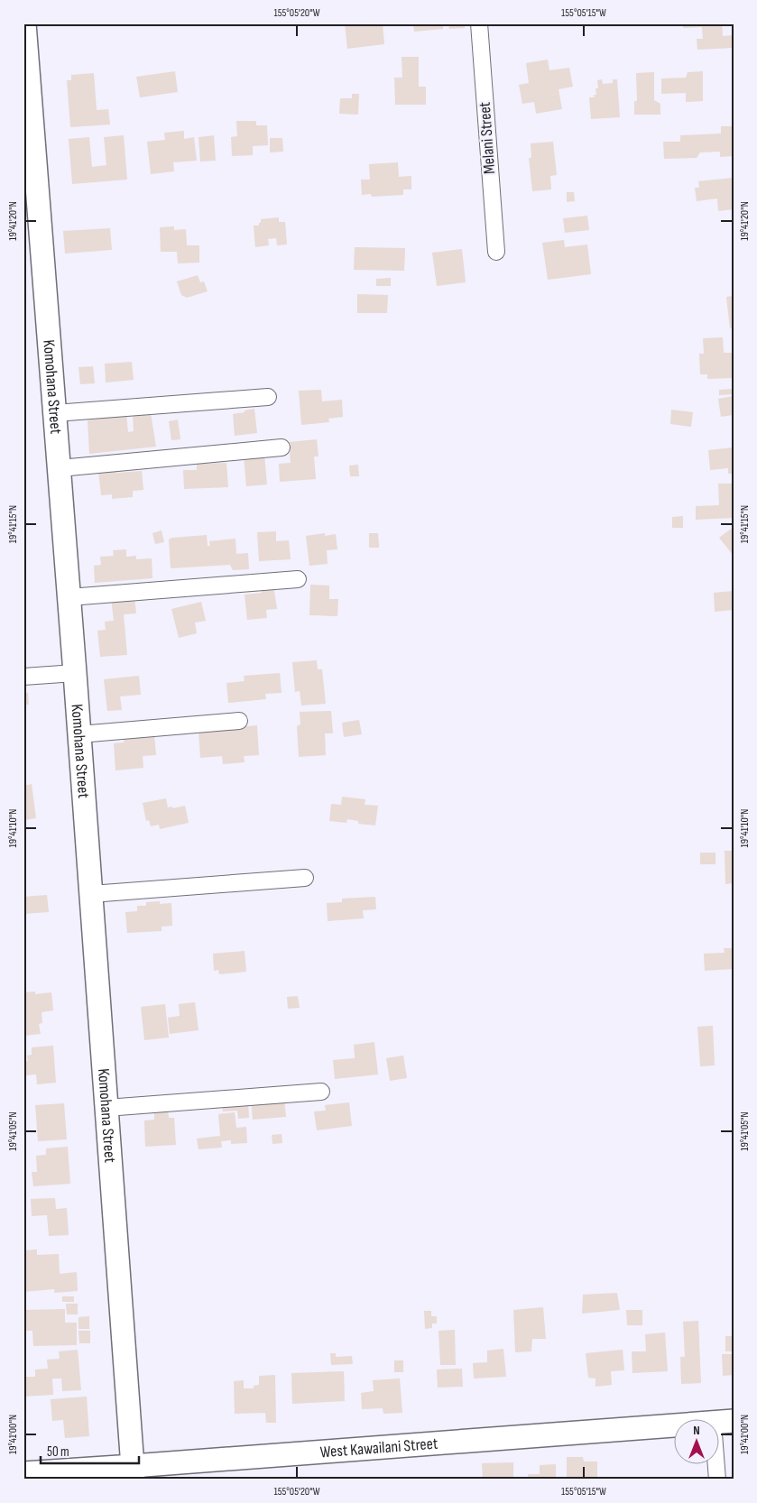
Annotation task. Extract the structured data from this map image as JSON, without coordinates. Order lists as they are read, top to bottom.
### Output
{
  "streets": {
    "street": ["Melani Street", "Komohana Street", "West Kawailani Street"]
  },
  "crossings": [
    ["Komohana Street", "West Kawailani Street"]
  ],
  "scale_bar": "50 m",
  "north": "top",
  "coordinates": [
    "155°05'20\"W",
    "155°05'15\"W",
    "19°41'20\"N",
    "19°41'15\"N",
    "19°41'10\"N",
    "19°41'05\"N",
    "19°41'00\"N"
  ]
}
